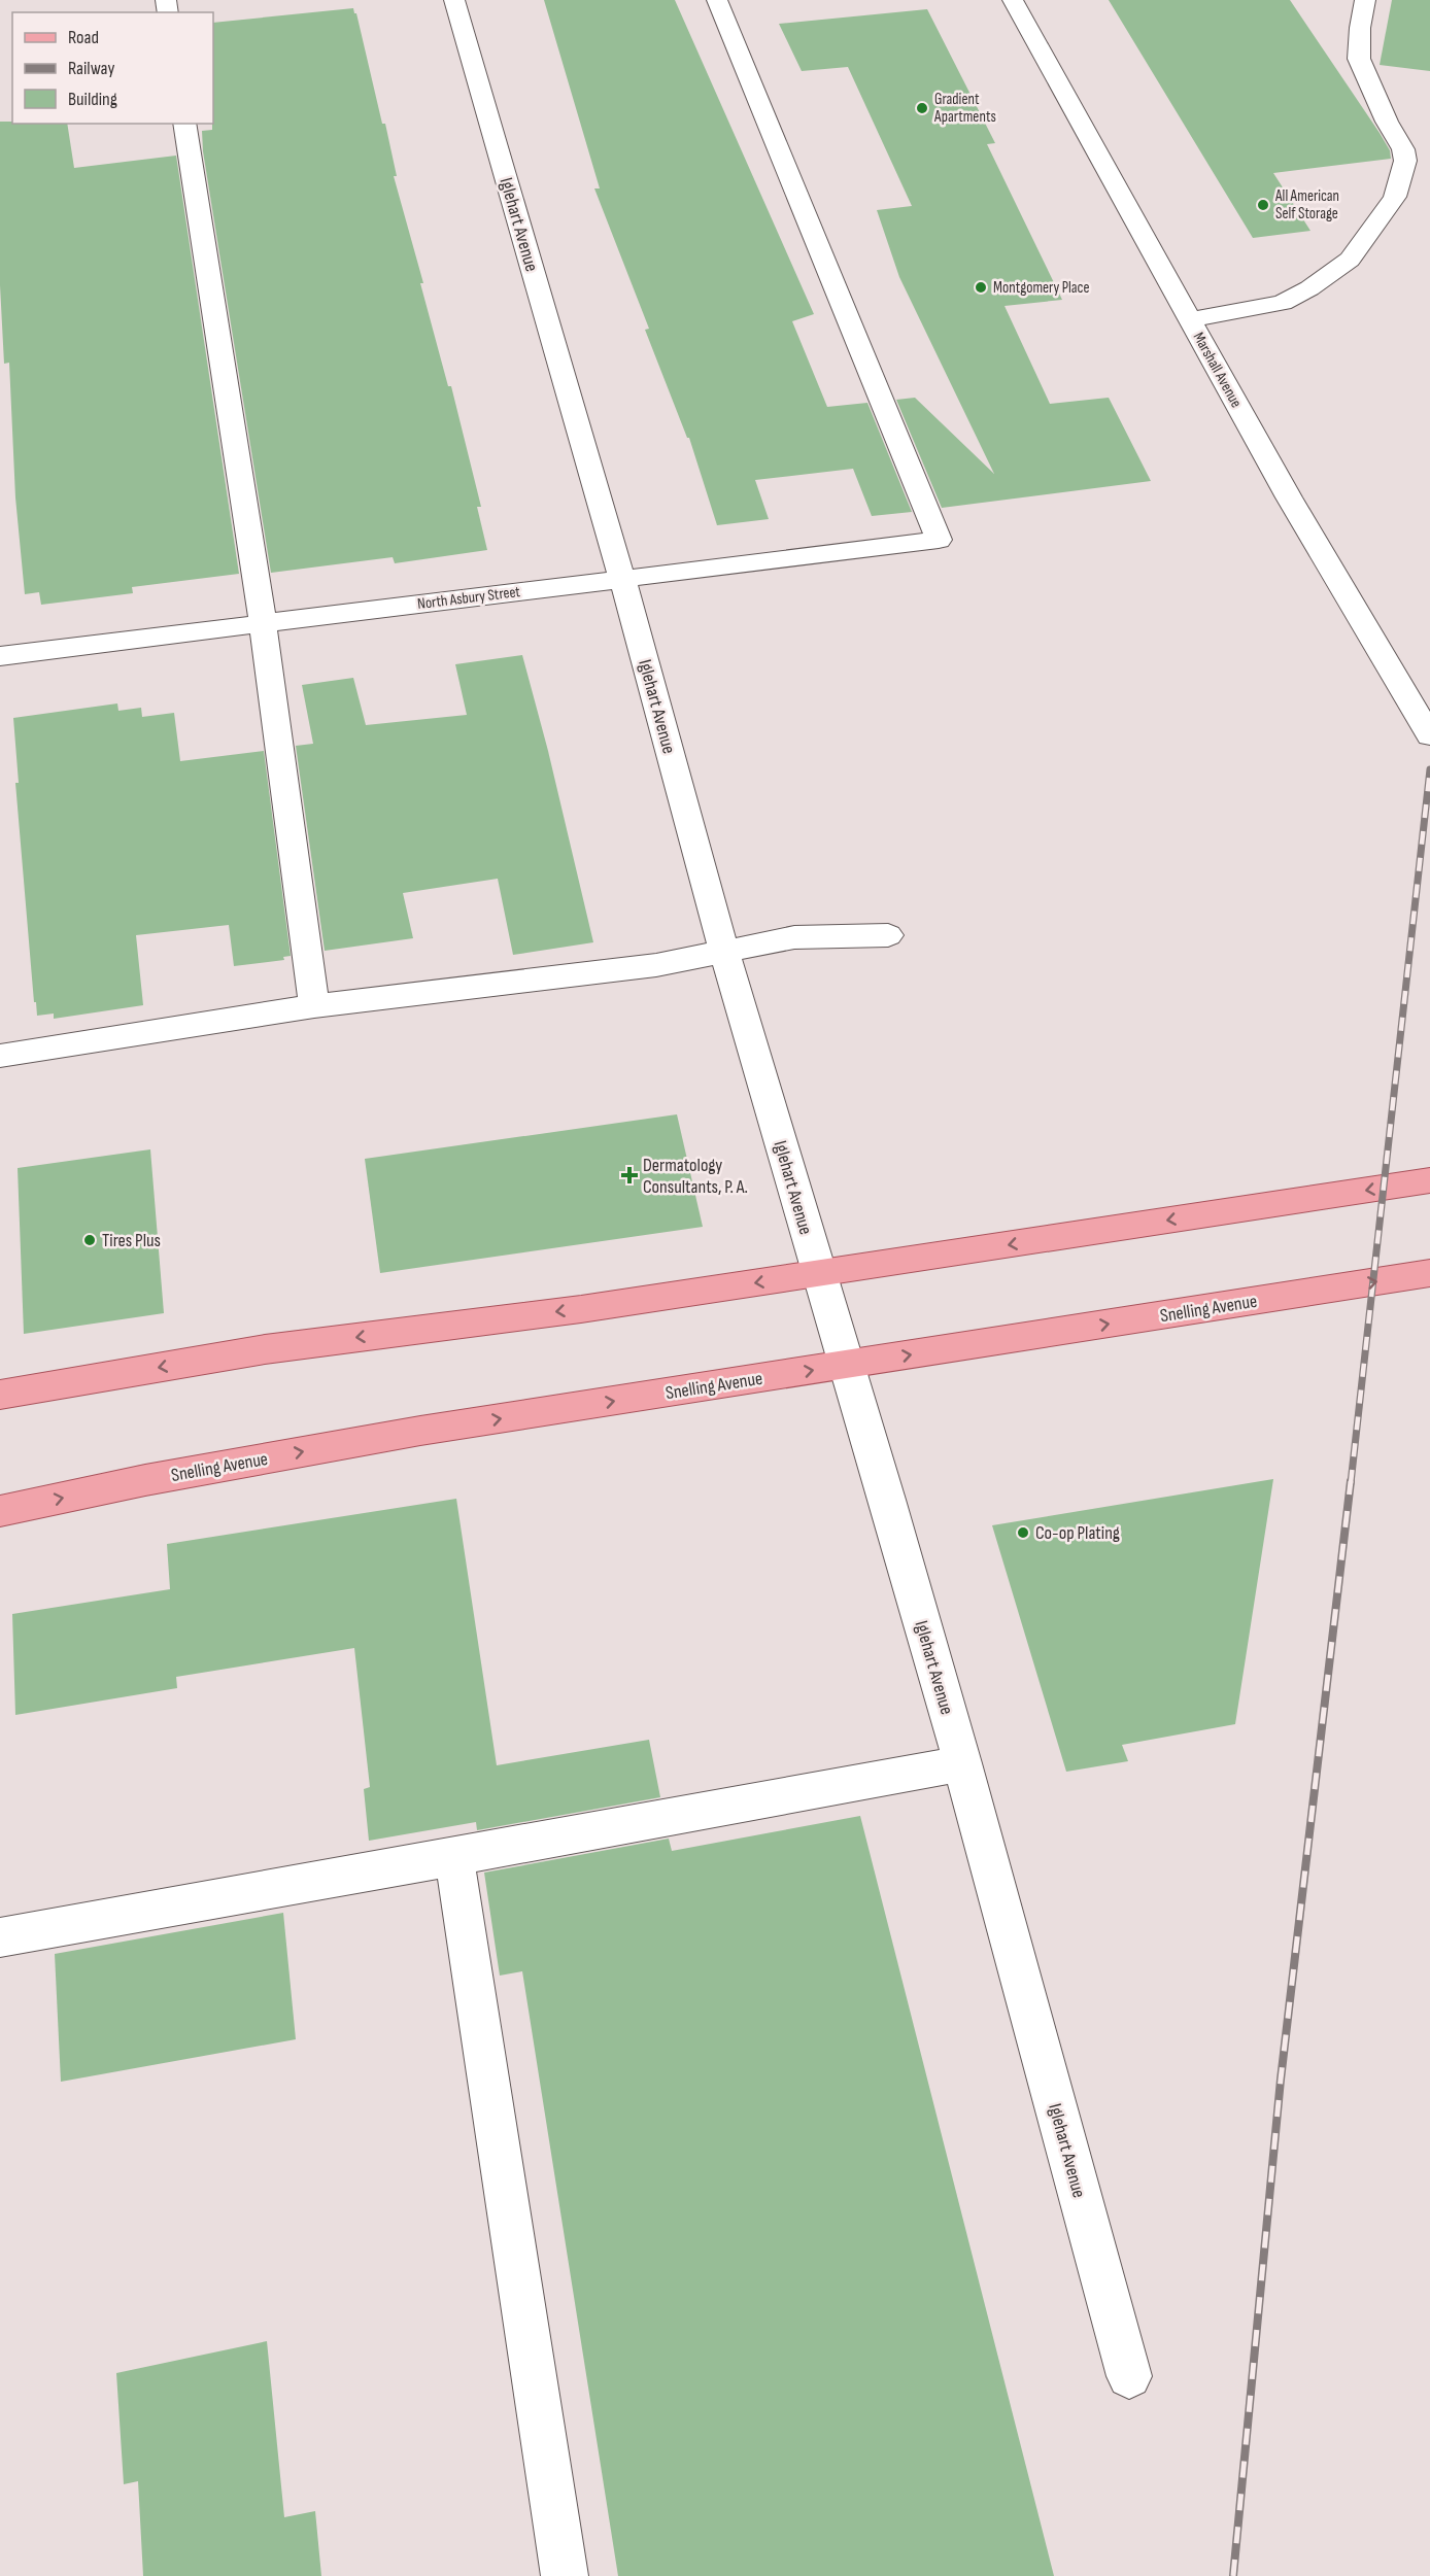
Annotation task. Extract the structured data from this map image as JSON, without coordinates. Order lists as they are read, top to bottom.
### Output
{
  "streets": {
    "main road": ["Snelling Avenue"],
    "street": ["Iglehart Avenue", "Marshall Avenue", "North Asbury Street"]
  },
  "crossings": [
    ["Iglehart Avenue", "North Asbury Street"],
    ["Iglehart Avenue", "Snelling Avenue"]
  ],
  "places": {
    "other": [
      "Gradient Apartments",
      "All American Self Storage",
      "Montgomery Place",
      "Tires Plus",
      "Co-op Plating"
    ],
    "health": ["Dermatology Consultants, P. A."]
  },
  "legend": ["Road", "Railway", "Building"]
}
